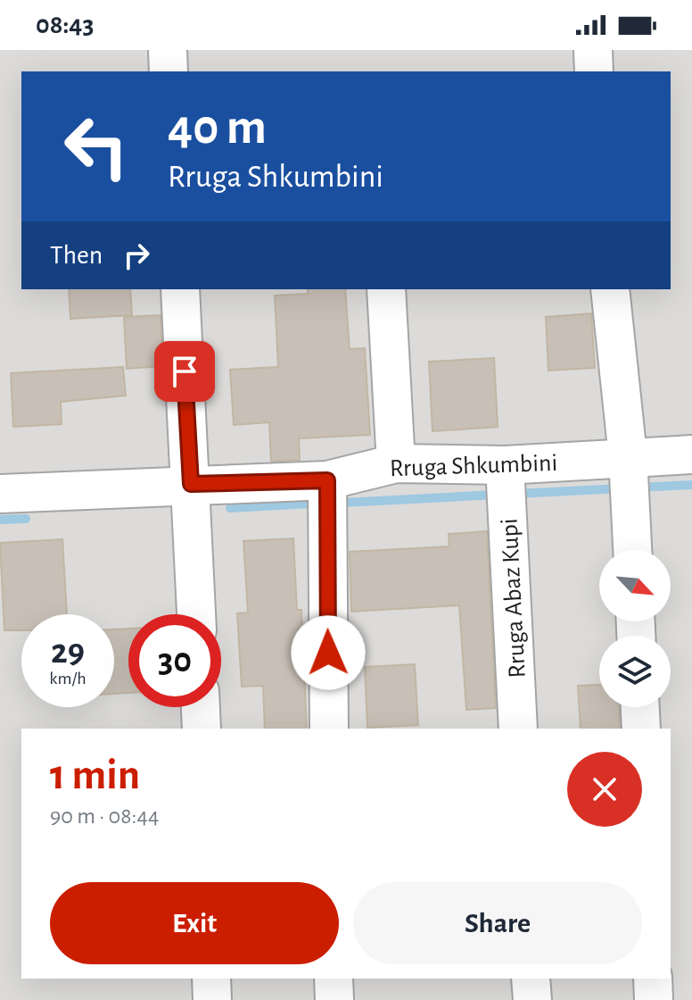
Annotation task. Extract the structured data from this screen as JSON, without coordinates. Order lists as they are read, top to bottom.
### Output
{
  "streets": {
    "street": ["Rruga Shkumbini", "Rruga Abaz Kupi"]
  },
  "crossings": [
    ["Rruga Shkumbini", "Rruga Abaz Kupi"]
  ],
  "north": "bottom right",
  "page": {
    "status": "08:43",
    "turn": ["40 m", "Rruga Shkumbini"],
    "then": "Then",
    "speed": "29 km/h",
    "limit": "30",
    "heading": ["1 min", "90 m · 08:44"],
    "buttons": ["Exit", "Share"]
  }
}
